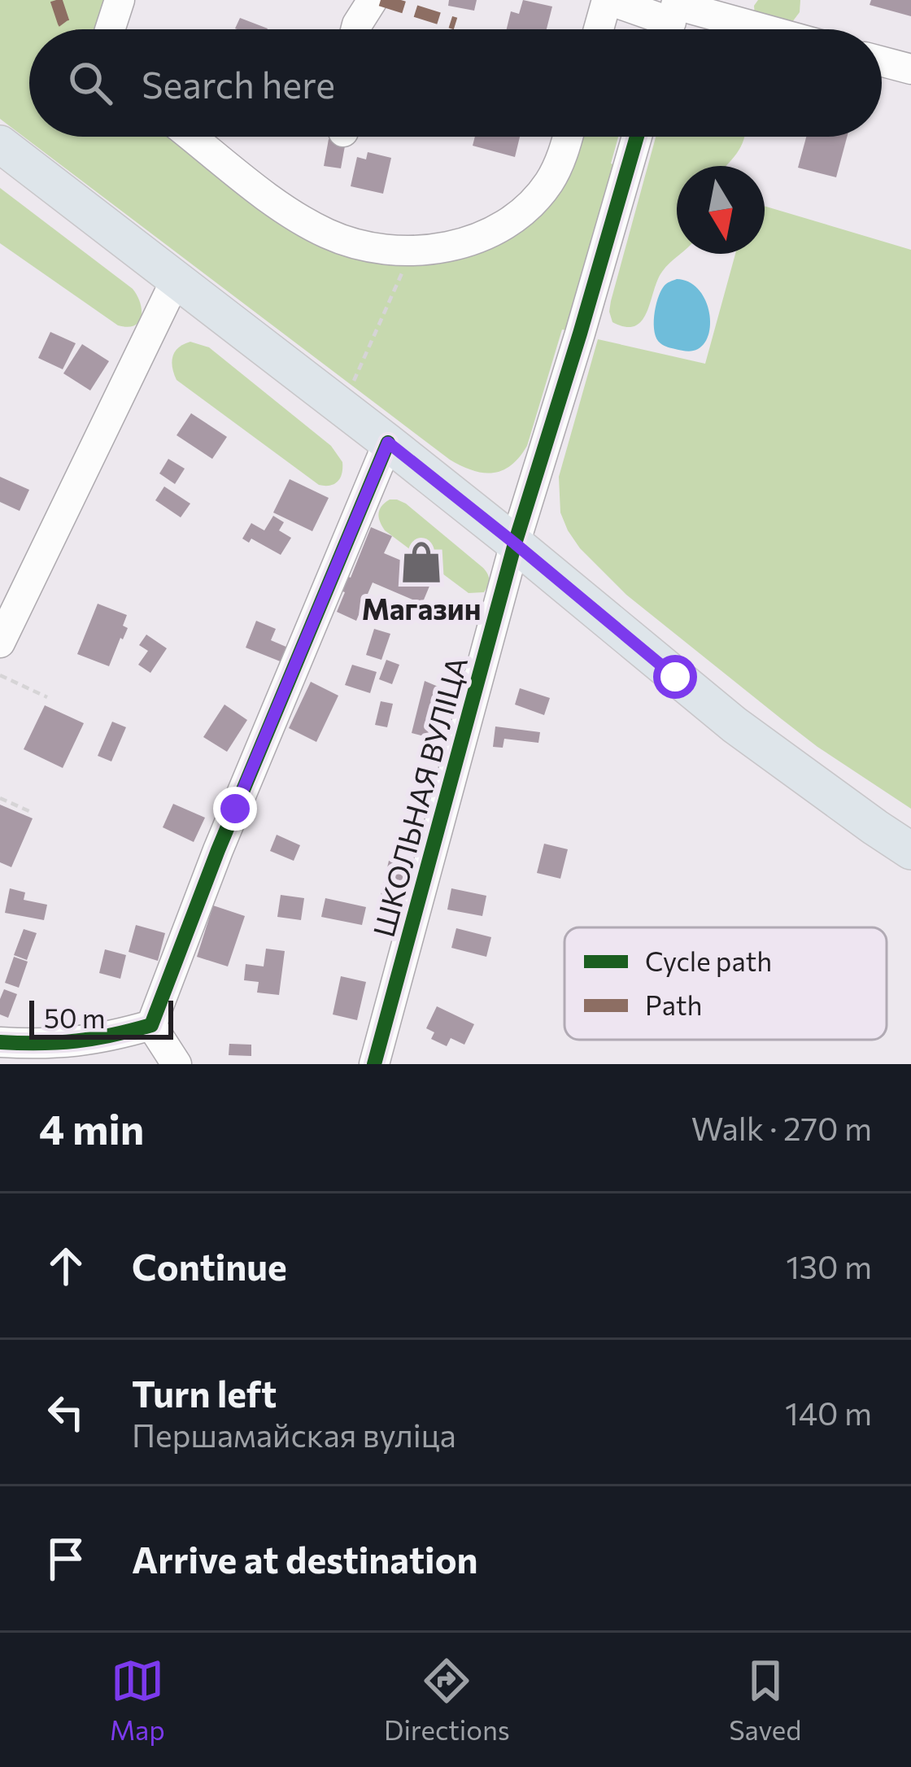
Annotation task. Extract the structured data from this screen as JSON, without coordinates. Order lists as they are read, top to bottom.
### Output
{
  "streets": {
    "street": ["ШКОЛЬНАЯ ВУЛІЦА"]
  },
  "places": {
    "shop": ["Магазин"]
  },
  "legend": ["Cycle path", "Path"],
  "scale_bar": "50 m",
  "north": "bottom",
  "page": {
    "search": "Search here",
    "scale": "50 m",
    "heading": ["4 min", "Walk · 270 m"],
    "list": [
      ["Continue", "130 m"],
      ["Turn left", "Першамайская вуліца", "140 m"],
      "Arrive at destination"
    ],
    "nav": ["Map", "Directions", "Saved"]
  }
}
